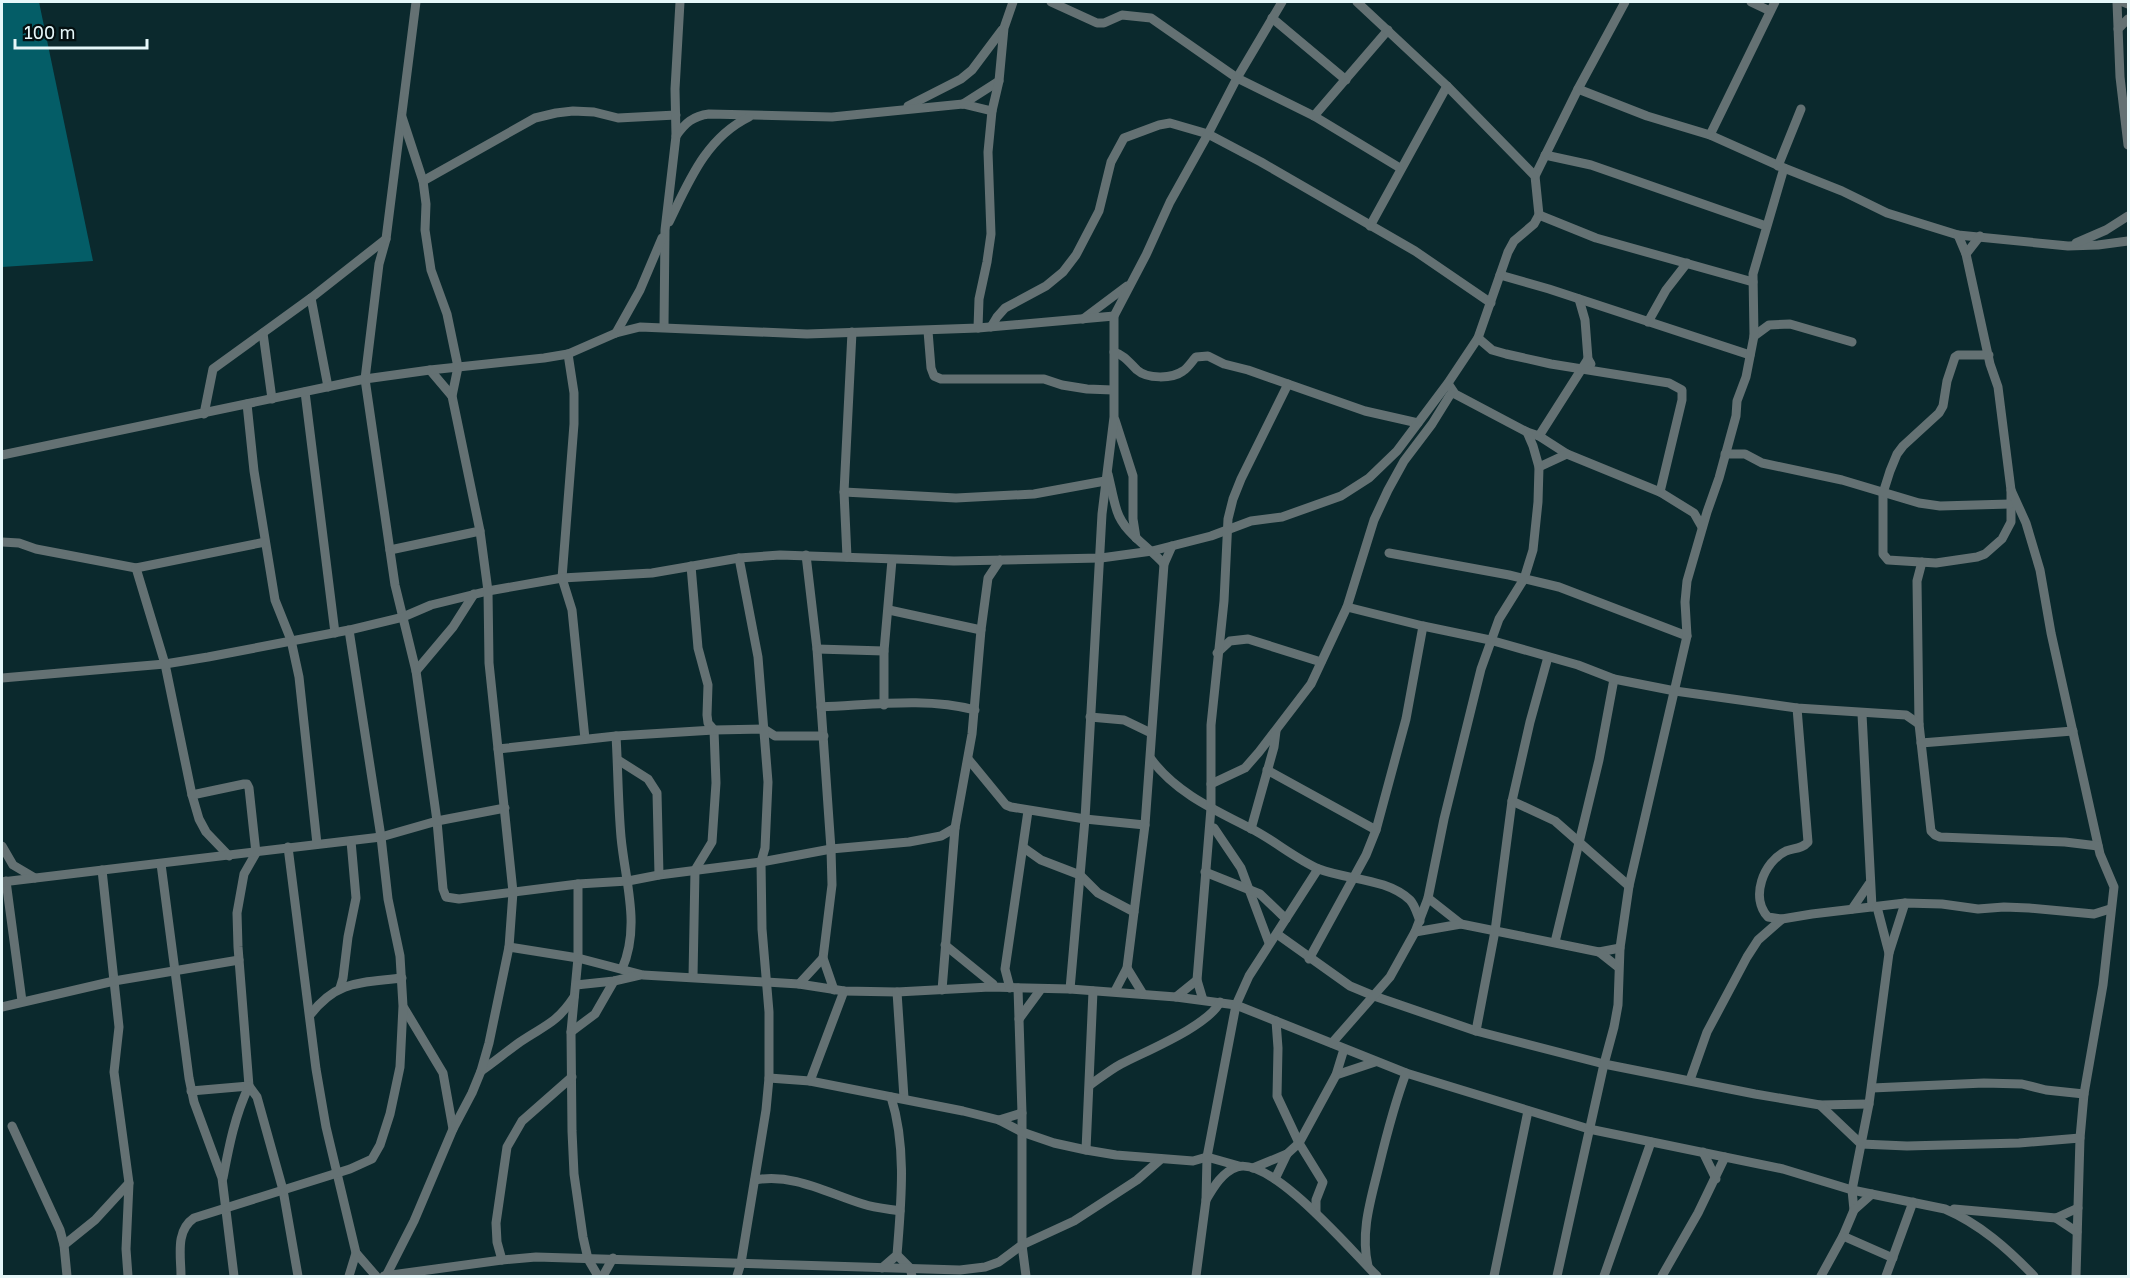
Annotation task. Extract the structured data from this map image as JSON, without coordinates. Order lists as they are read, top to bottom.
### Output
{
  "scale_bar": "100 m"
}
